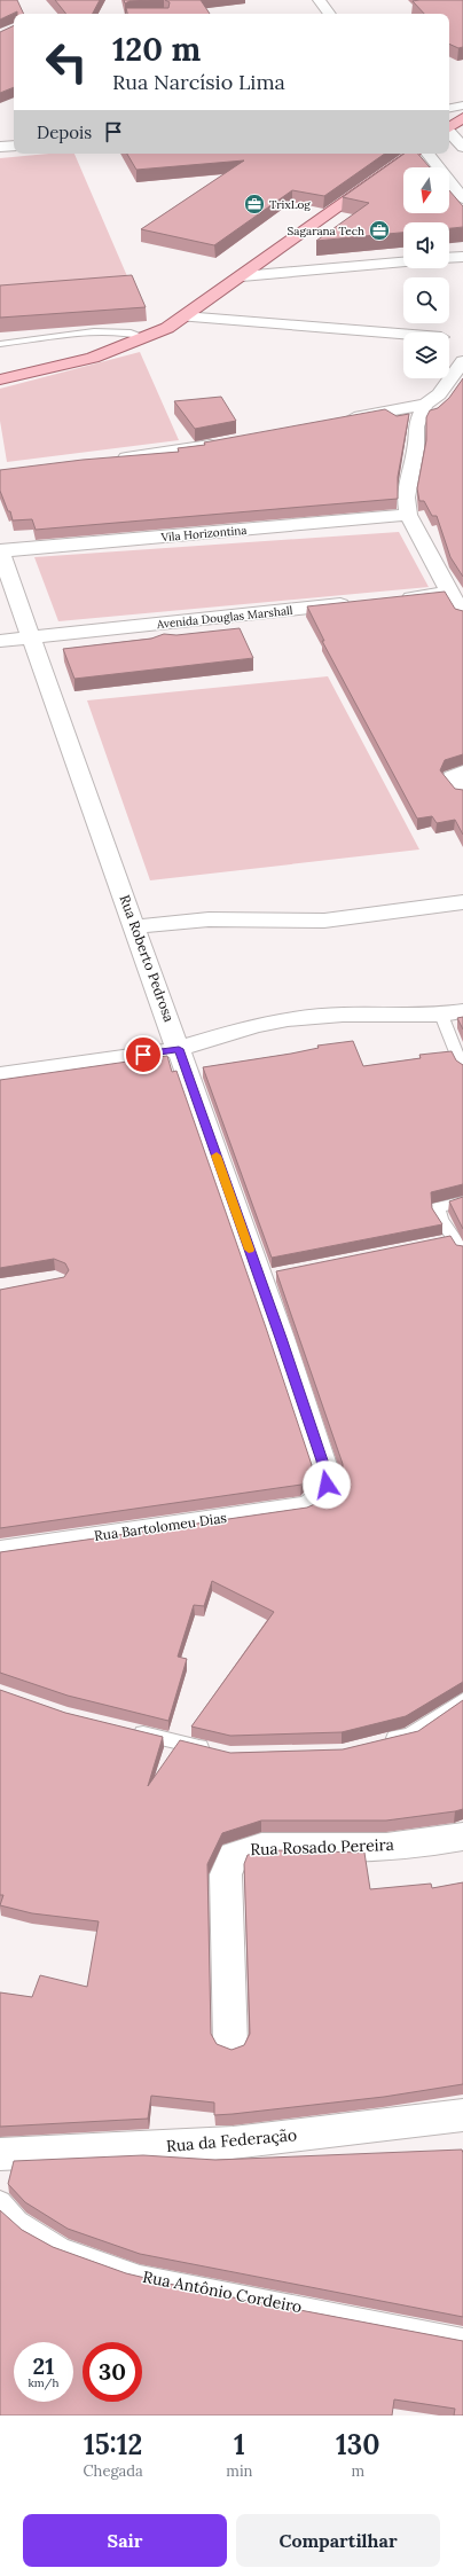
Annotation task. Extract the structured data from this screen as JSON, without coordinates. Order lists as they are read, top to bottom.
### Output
{
  "streets": {
    "street": [
      "Vila Horizontina",
      "Avenida Douglas Marshall",
      "Rua Roberto Pedrosa",
      "Rua Bartolomeu Dias",
      "Rua Rosado Pereira",
      "Rua da Federação"
    ],
    "lane": ["Rua Antônio Cordeiro"]
  },
  "crossings": [
    ["Vila Horizontina", "Rua Roberto Pedrosa"],
    ["Avenida Douglas Marshall", "Rua Roberto Pedrosa"],
    ["Rua Roberto Pedrosa", "Rua Bartolomeu Dias"]
  ],
  "places": {
    "office": ["TrixLog", "Sagarana Tech"]
  },
  "north": "bottom",
  "page": {
    "turn": ["120 m", "Rua Narcísio Lima"],
    "then": "Depois",
    "speed": "21 km/h",
    "limit": "30",
    "eta": [
      "15:12",
      "Chegada",
      "1",
      "min",
      "130",
      "m"
    ],
    "buttons": ["Sair", "Compartilhar"]
  }
}
